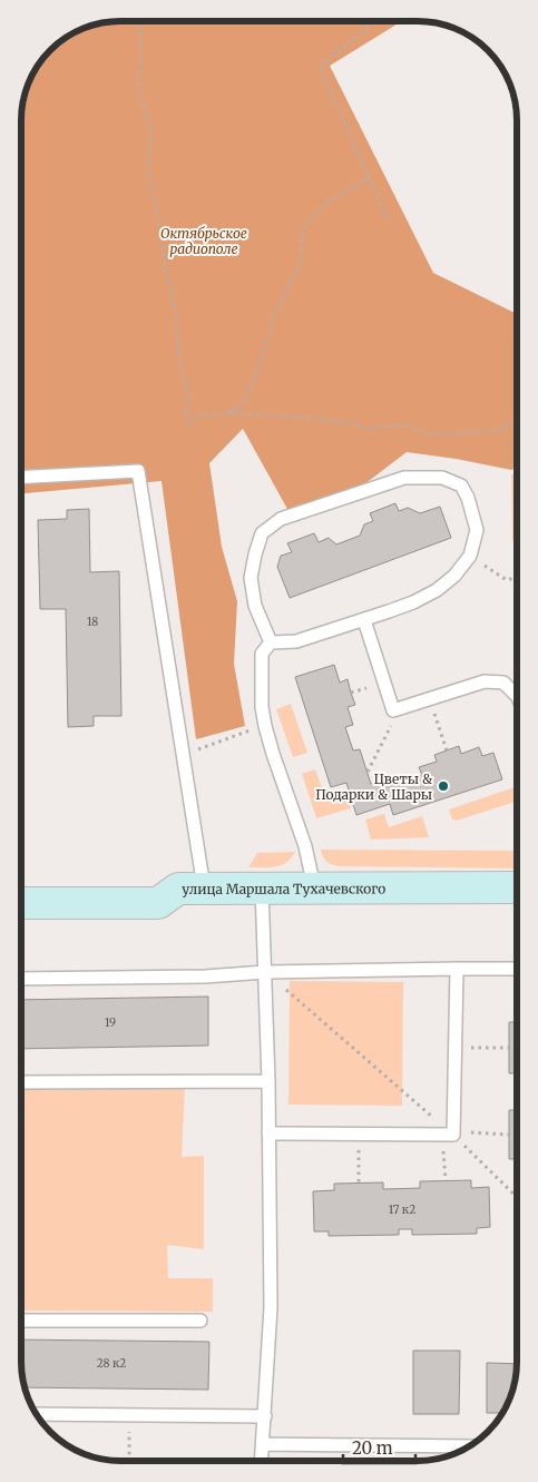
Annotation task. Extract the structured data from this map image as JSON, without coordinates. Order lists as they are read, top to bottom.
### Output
{
  "streets": {
    "street": ["улица Маршала Тухачевского"]
  },
  "parks": ["Октябрьское радиополе"],
  "places": ["Цветы & Подарки & Шары"],
  "house_numbers": [
    "18",
    "19",
    "17 к2",
    "28 к2"
  ],
  "scale_bar": "20 m"
}
